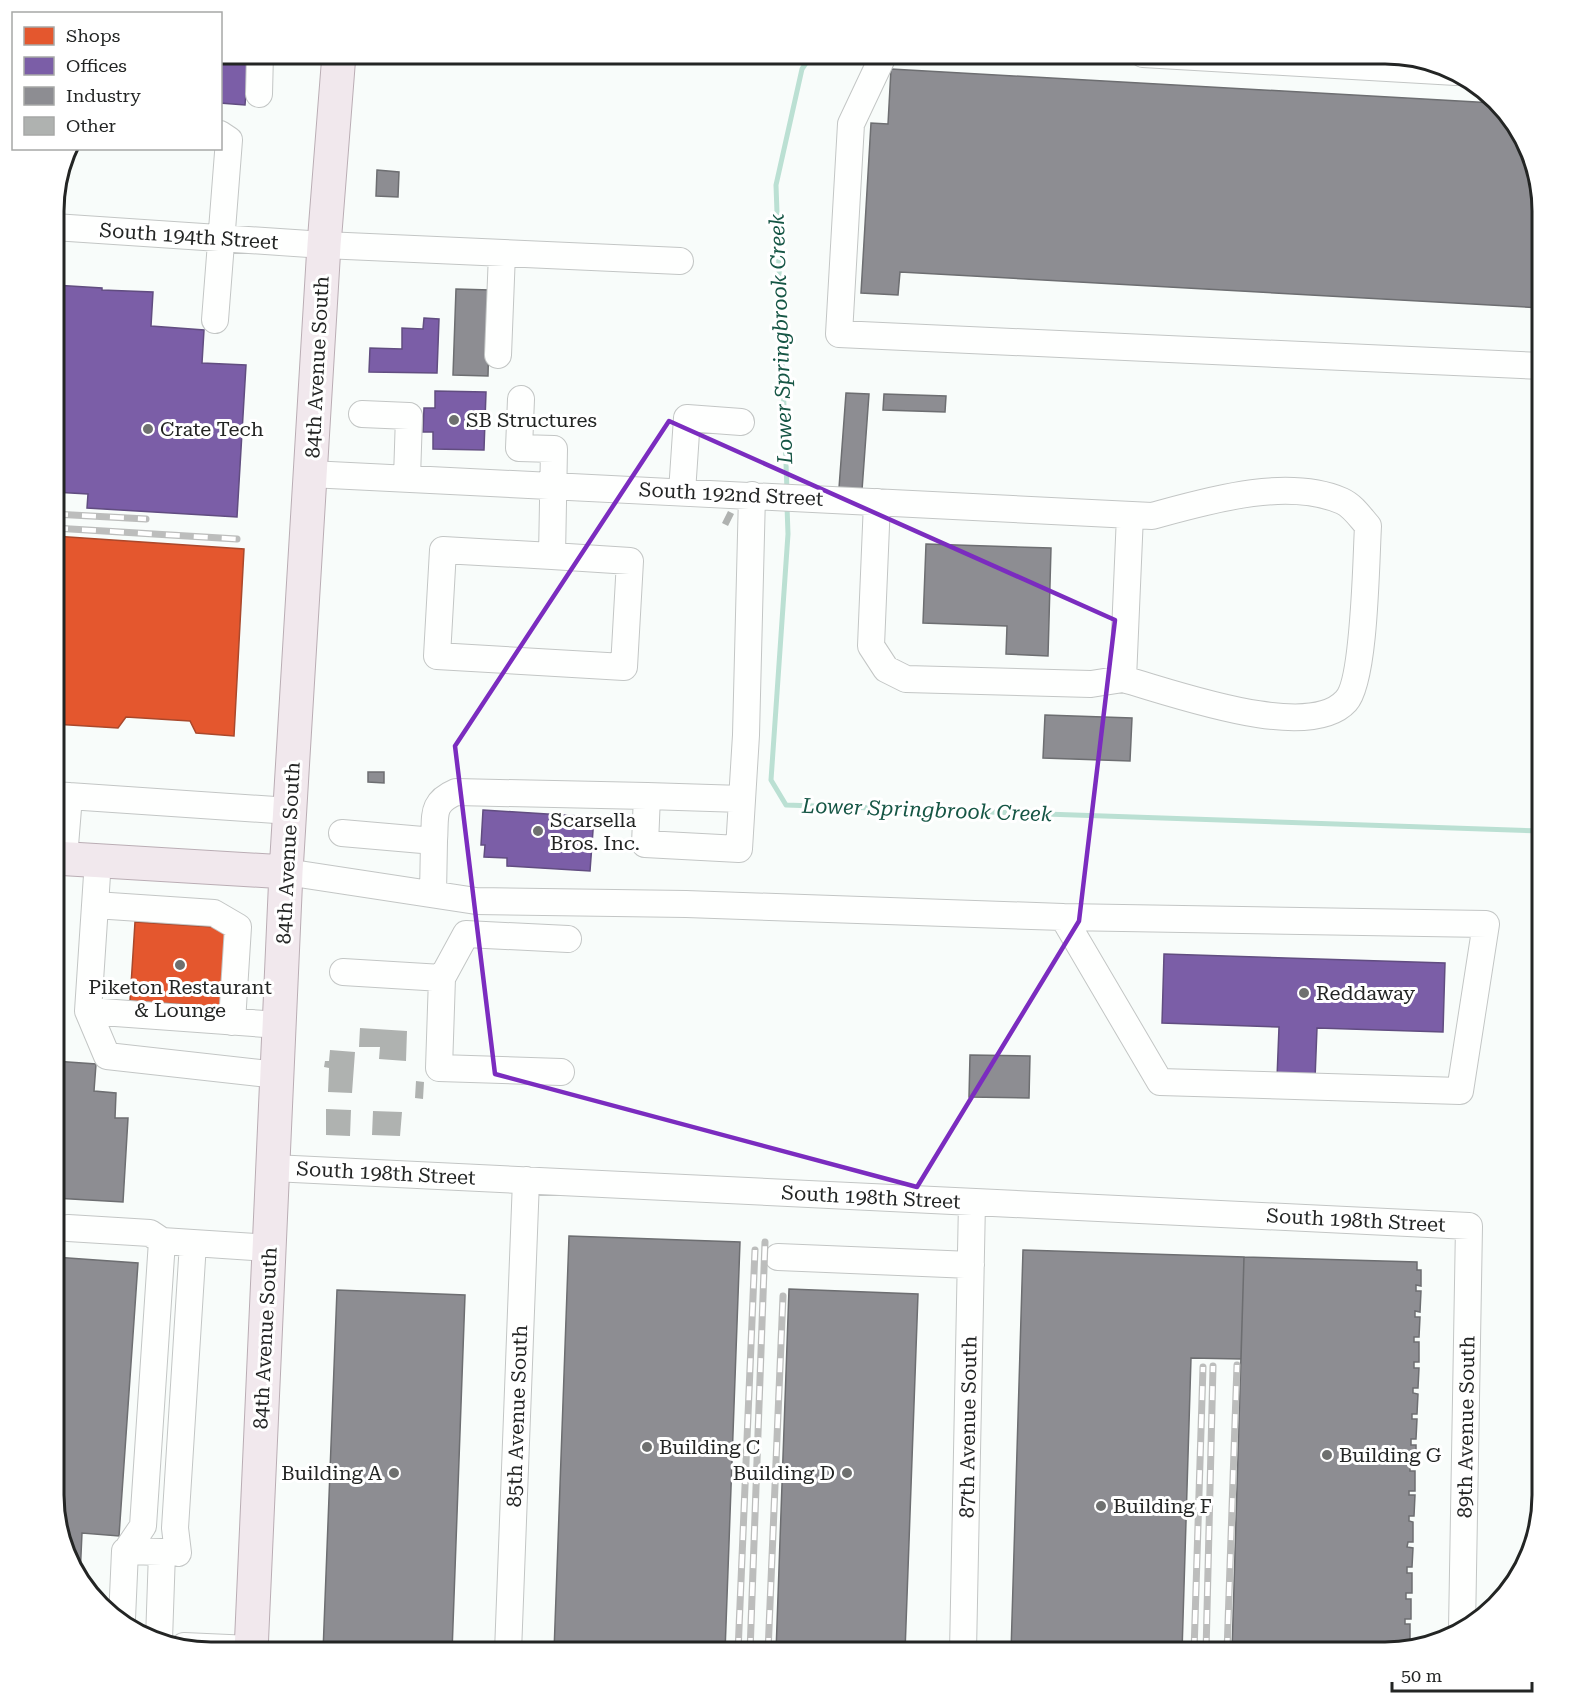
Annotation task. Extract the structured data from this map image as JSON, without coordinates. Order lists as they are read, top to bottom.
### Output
{
  "streets": {
    "main road": ["84th Avenue South"],
    "street": [
      "South 194th Street",
      "South 192nd Street",
      "South 198th Street",
      "85th Avenue South",
      "87th Avenue South",
      "89th Avenue South"
    ]
  },
  "crossings": [
    ["South 194th Street", "84th Avenue South"],
    ["84th Avenue South", "South 192nd Street"],
    ["84th Avenue South", "South 198th Street"],
    ["South 198th Street", "85th Avenue South"],
    ["South 198th Street", "87th Avenue South"],
    ["South 198th Street", "89th Avenue South"]
  ],
  "water": ["Lower Springbrook Creek"],
  "places": [
    "SB Structures",
    "Crate Tech",
    "Scarsella Bros. Inc.",
    "Piketon Restaurant & Lounge",
    "Reddaway",
    "Building C",
    "Building G",
    "Building A",
    "Building D",
    "Building F"
  ],
  "legend": [
    "Shops",
    "Offices",
    "Industry",
    "Other"
  ],
  "scale_bar": "50 m"
}
